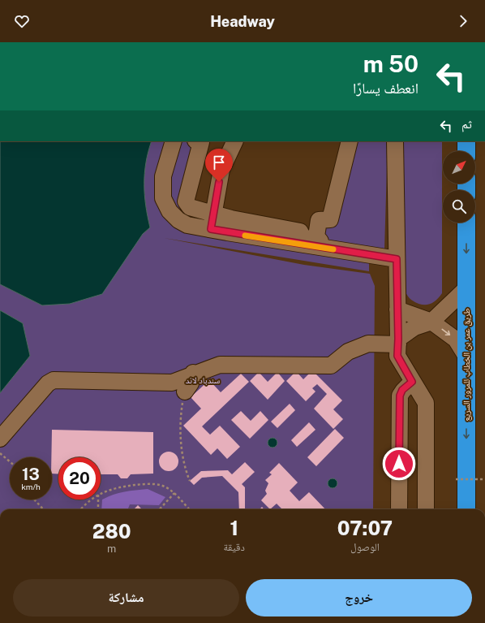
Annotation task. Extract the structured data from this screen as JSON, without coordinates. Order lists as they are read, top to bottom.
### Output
{
  "streets": {
    "highway": ["طريق عمر بن الخطاب للمرور السريع"]
  },
  "one_way": ["طريق عمر بن الخطاب للمرور السريع"],
  "parks": ["سندباد لاند"],
  "north": "top right",
  "page": {
    "header": "Headway",
    "turn": ["50 m", "انعطف يسارًا"],
    "then": "ثم",
    "speed": "13 km/h",
    "limit": "20",
    "eta": [
      "07:07",
      "الوصول",
      "1",
      "دقيقة",
      "280",
      "m"
    ],
    "buttons": ["خروج", "مشاركة"]
  }
}
